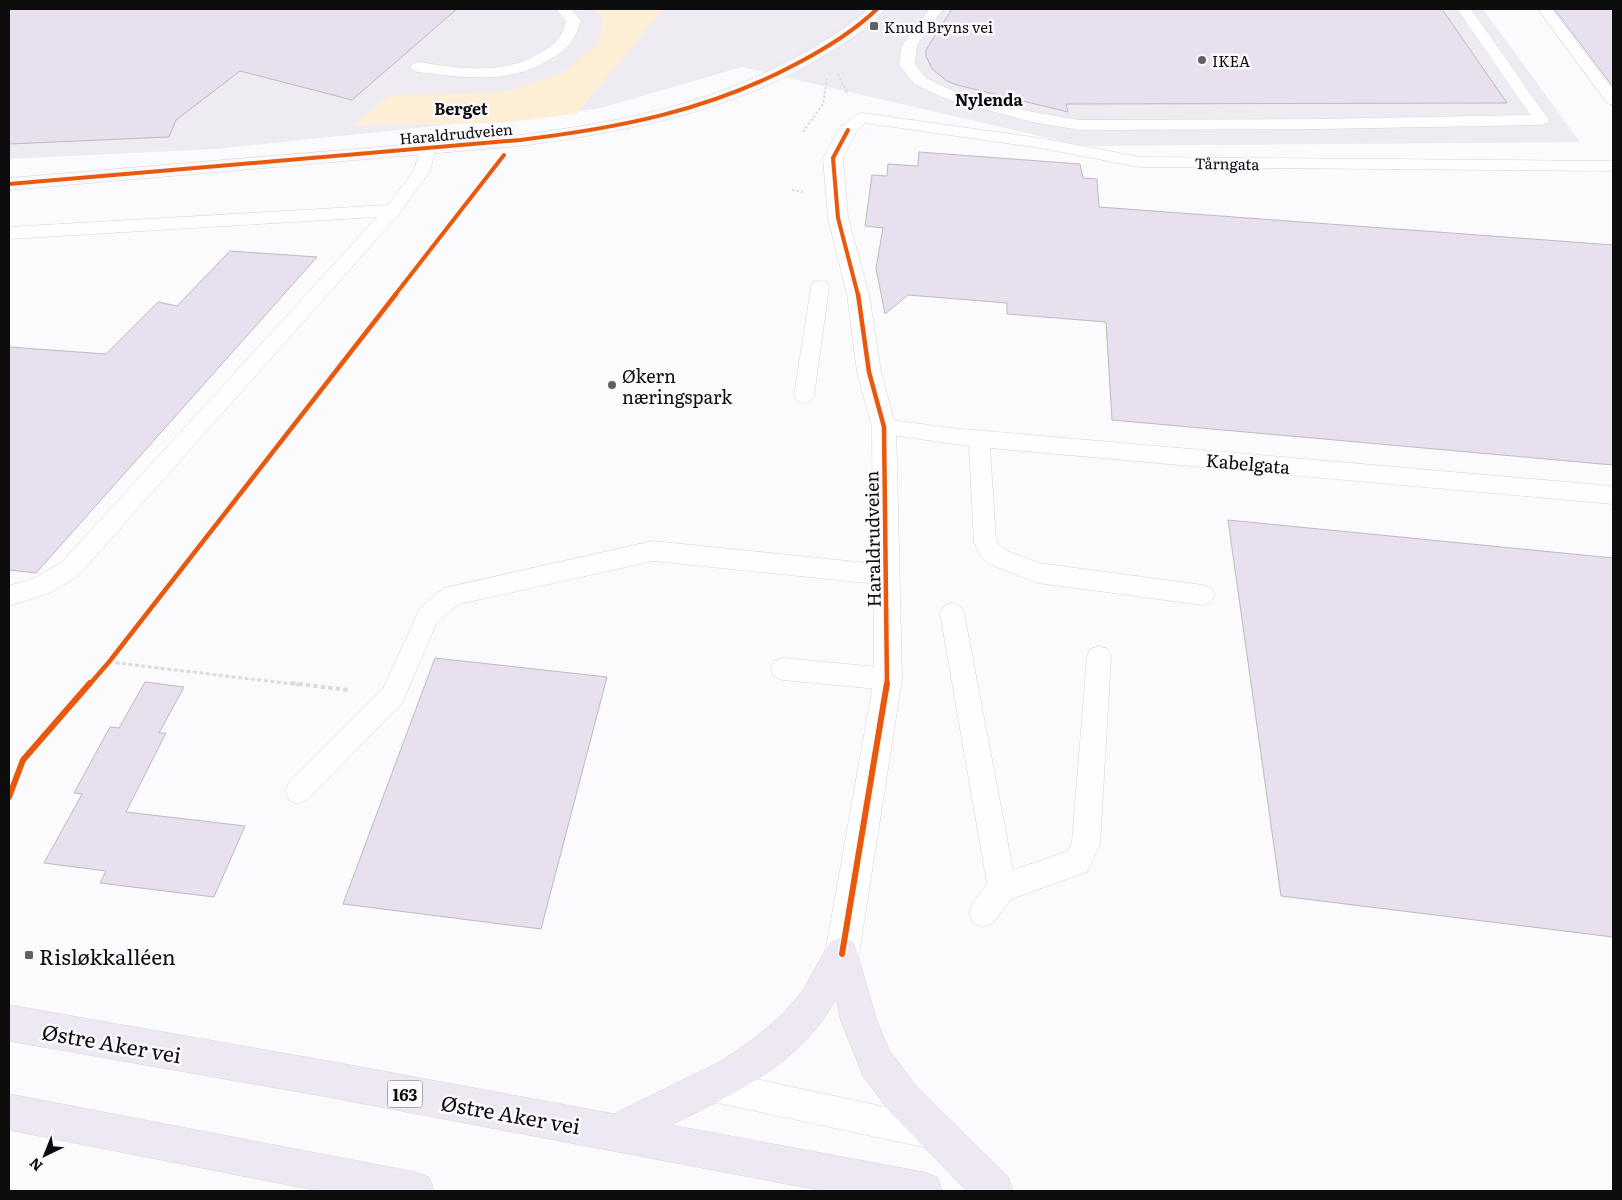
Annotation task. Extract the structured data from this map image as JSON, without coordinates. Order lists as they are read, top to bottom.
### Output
{
  "streets": {
    "highway": ["Østre Aker vei", "163"],
    "street": ["Haraldrudveien"],
    "lane": ["Tårngata", "Kabelgata"]
  },
  "crossings": [
    ["Haraldrudveien", "Tårngata"],
    ["Haraldrudveien", "Kabelgata"]
  ],
  "districts": ["Nylenda", "Berget"],
  "places": {
    "transit": ["Knud Bryns vei", "Risløkkalléen"],
    "other": ["IKEA", "Økern næringspark"]
  },
  "north": "bottom left"
}
